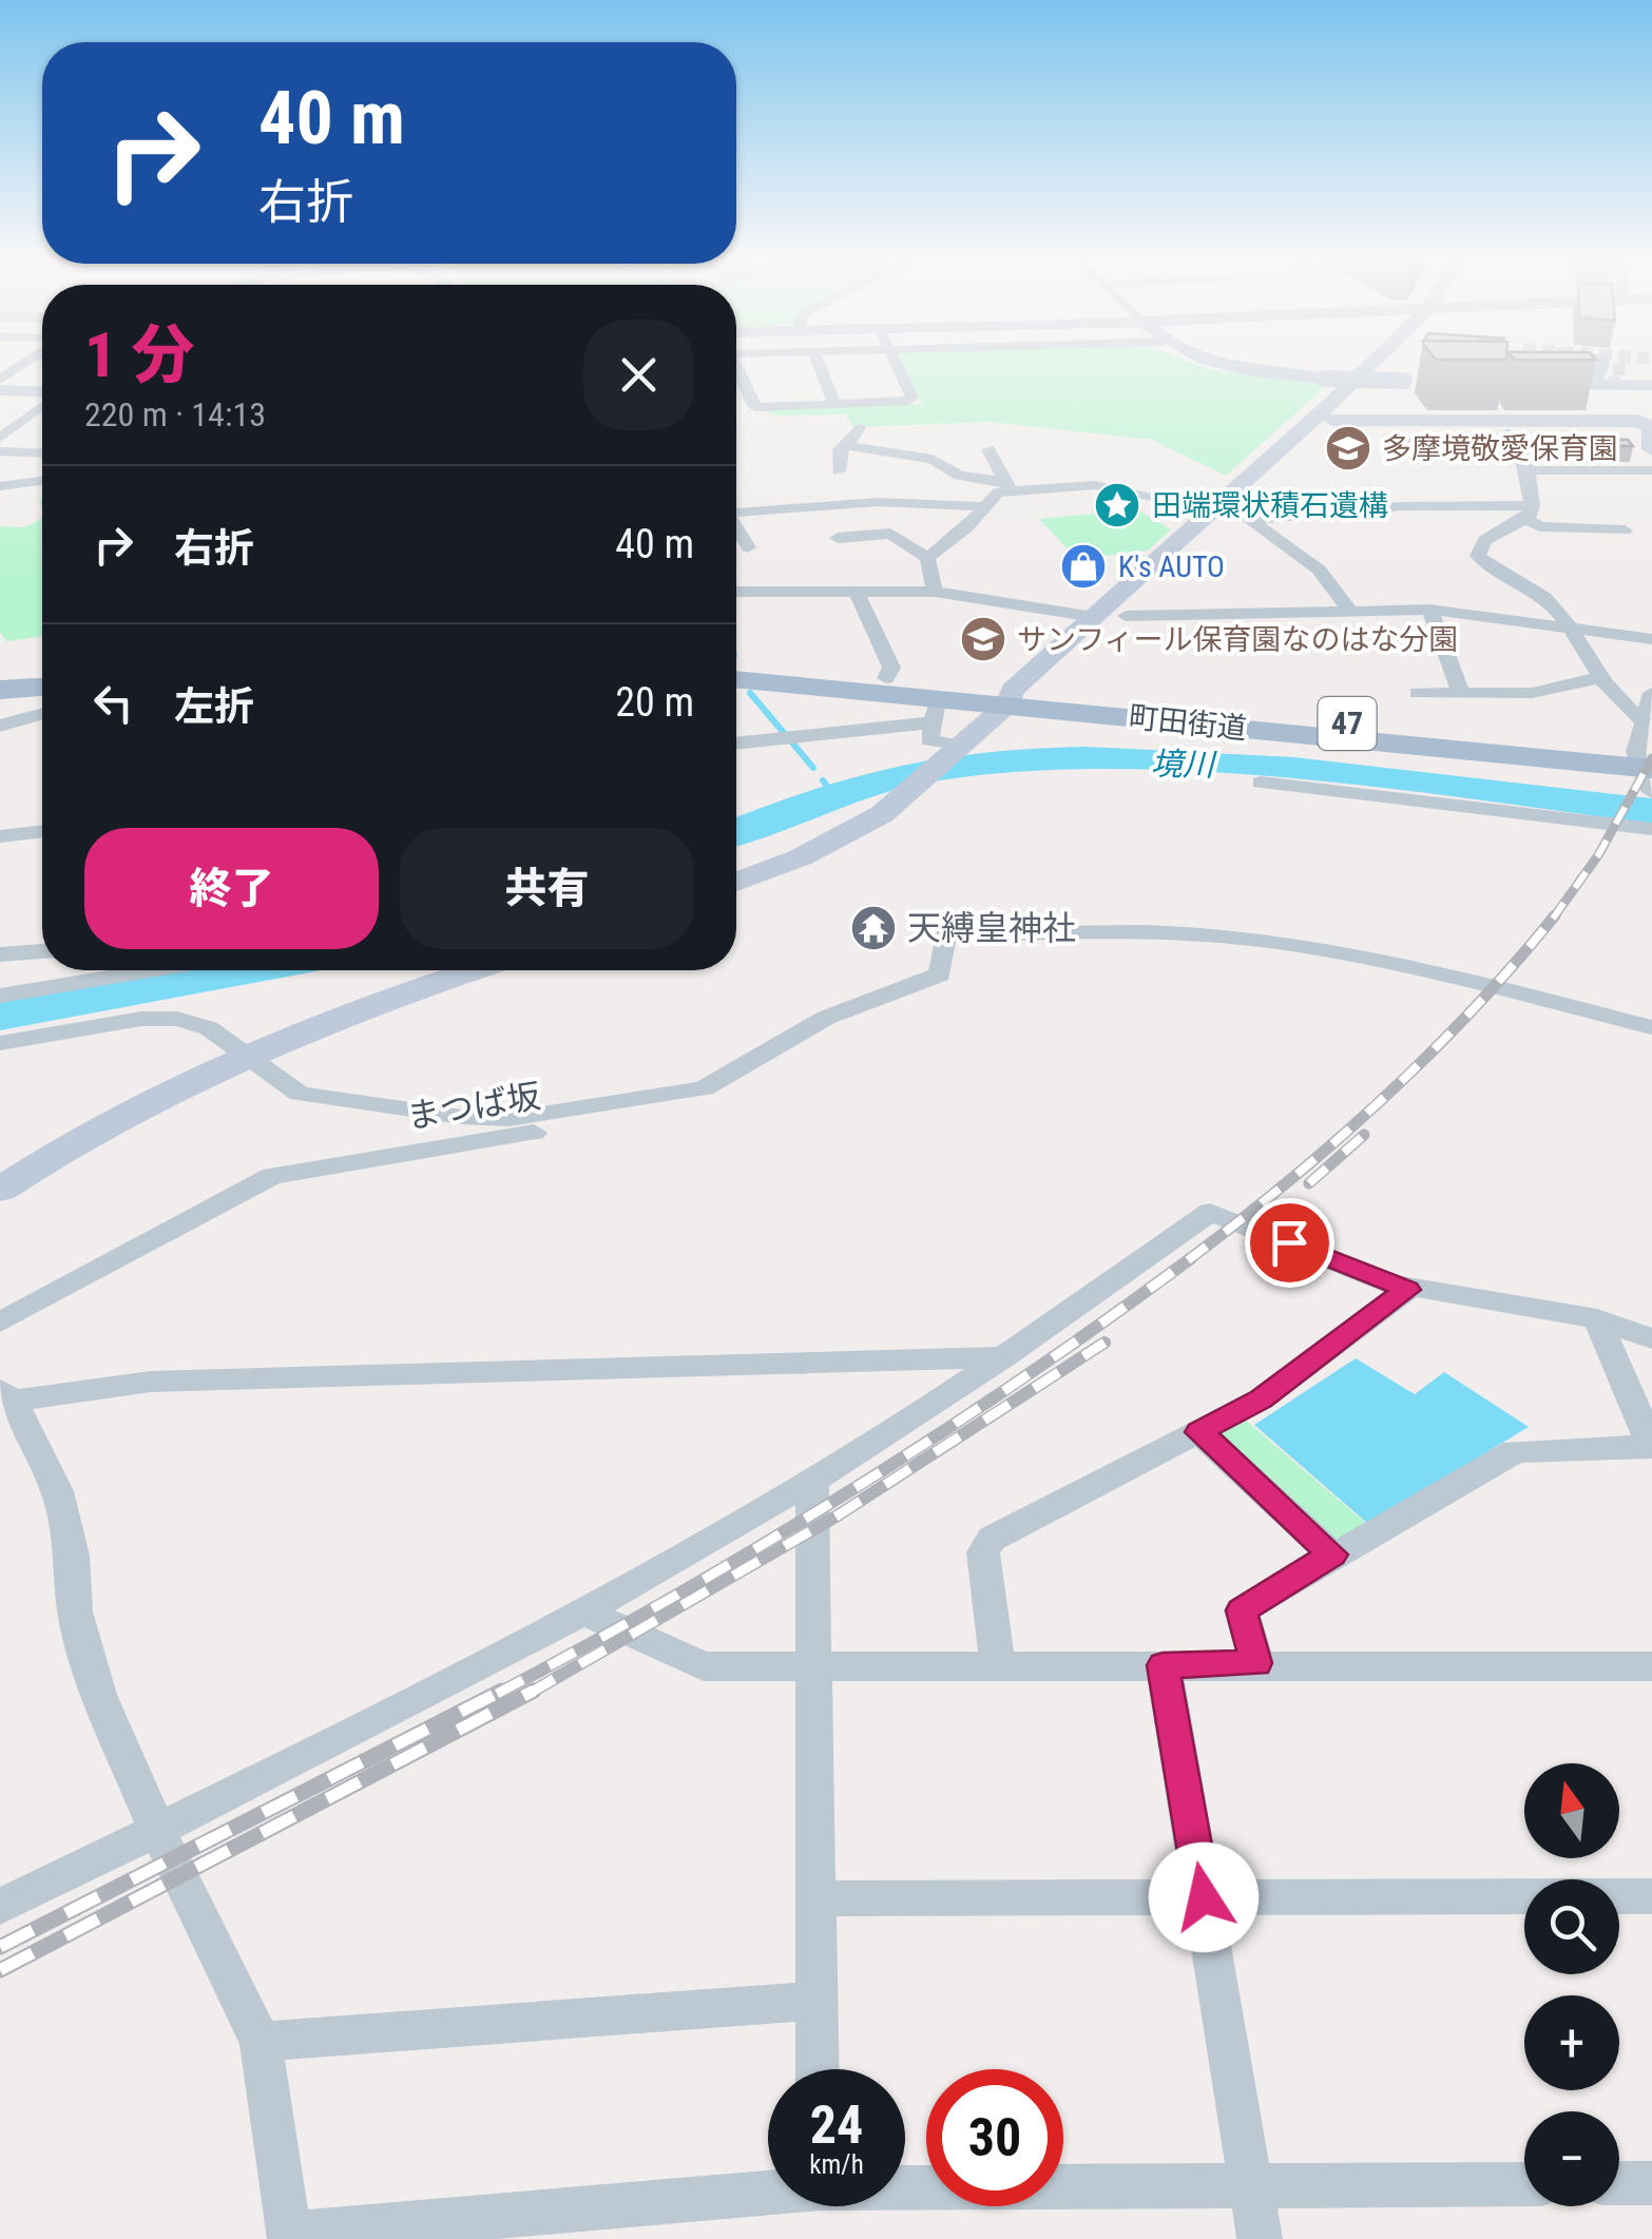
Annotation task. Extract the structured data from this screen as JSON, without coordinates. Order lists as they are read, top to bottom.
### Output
{
  "streets": {
    "main road": ["町田街道", "47"],
    "street": ["まつば坂"]
  },
  "water": ["境川"],
  "places": {
    "school or university": ["多摩境敬愛保育園", "サンフィール保育園なのはな分園"],
    "place": ["田端環状積石遺構"],
    "shop": ["K's AUTO"],
    "temple": ["天縛皇神社"]
  },
  "north": "top",
  "page": {
    "turn": ["40 m", "右折"],
    "heading": ["1 分", "220 m · 14:13"],
    "list": [
      {
        "name": "右折",
        "value": "40 m"
      },
      {
        "name": "左折",
        "value": "20 m"
      }
    ],
    "buttons": ["終了", "共有"],
    "map_buttons": ["+", "−"],
    "speed": "24 km/h",
    "limit": "30"
  }
}
